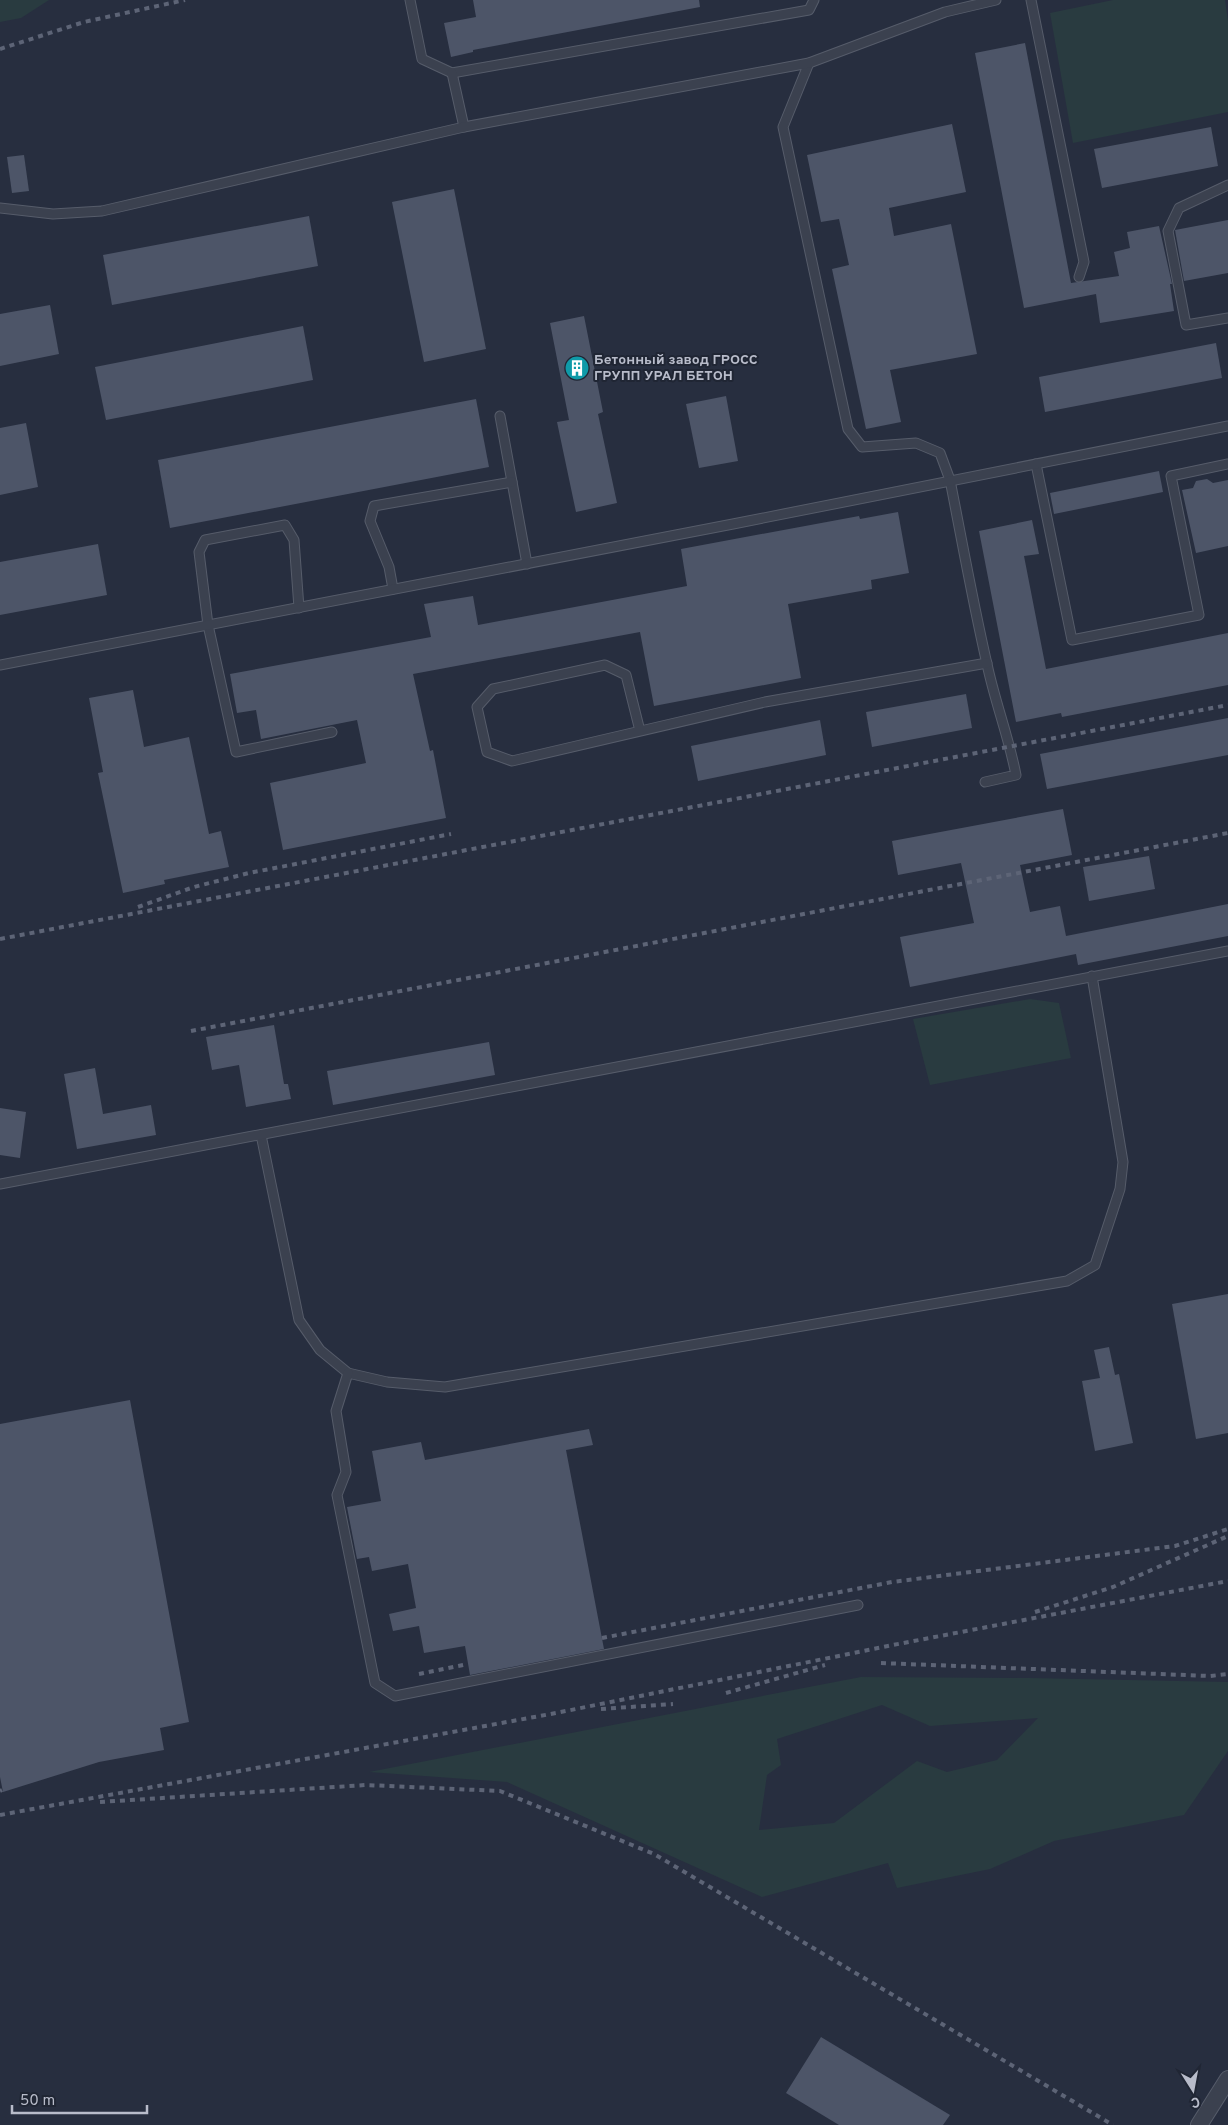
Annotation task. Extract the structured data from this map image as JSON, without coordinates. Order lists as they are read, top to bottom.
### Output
{
  "places": {
    "building": ["Бетонный завод ГРОСС ГРУПП УРАЛ БЕТОН"]
  },
  "scale_bar": "50 m",
  "north": "bottom"
}
